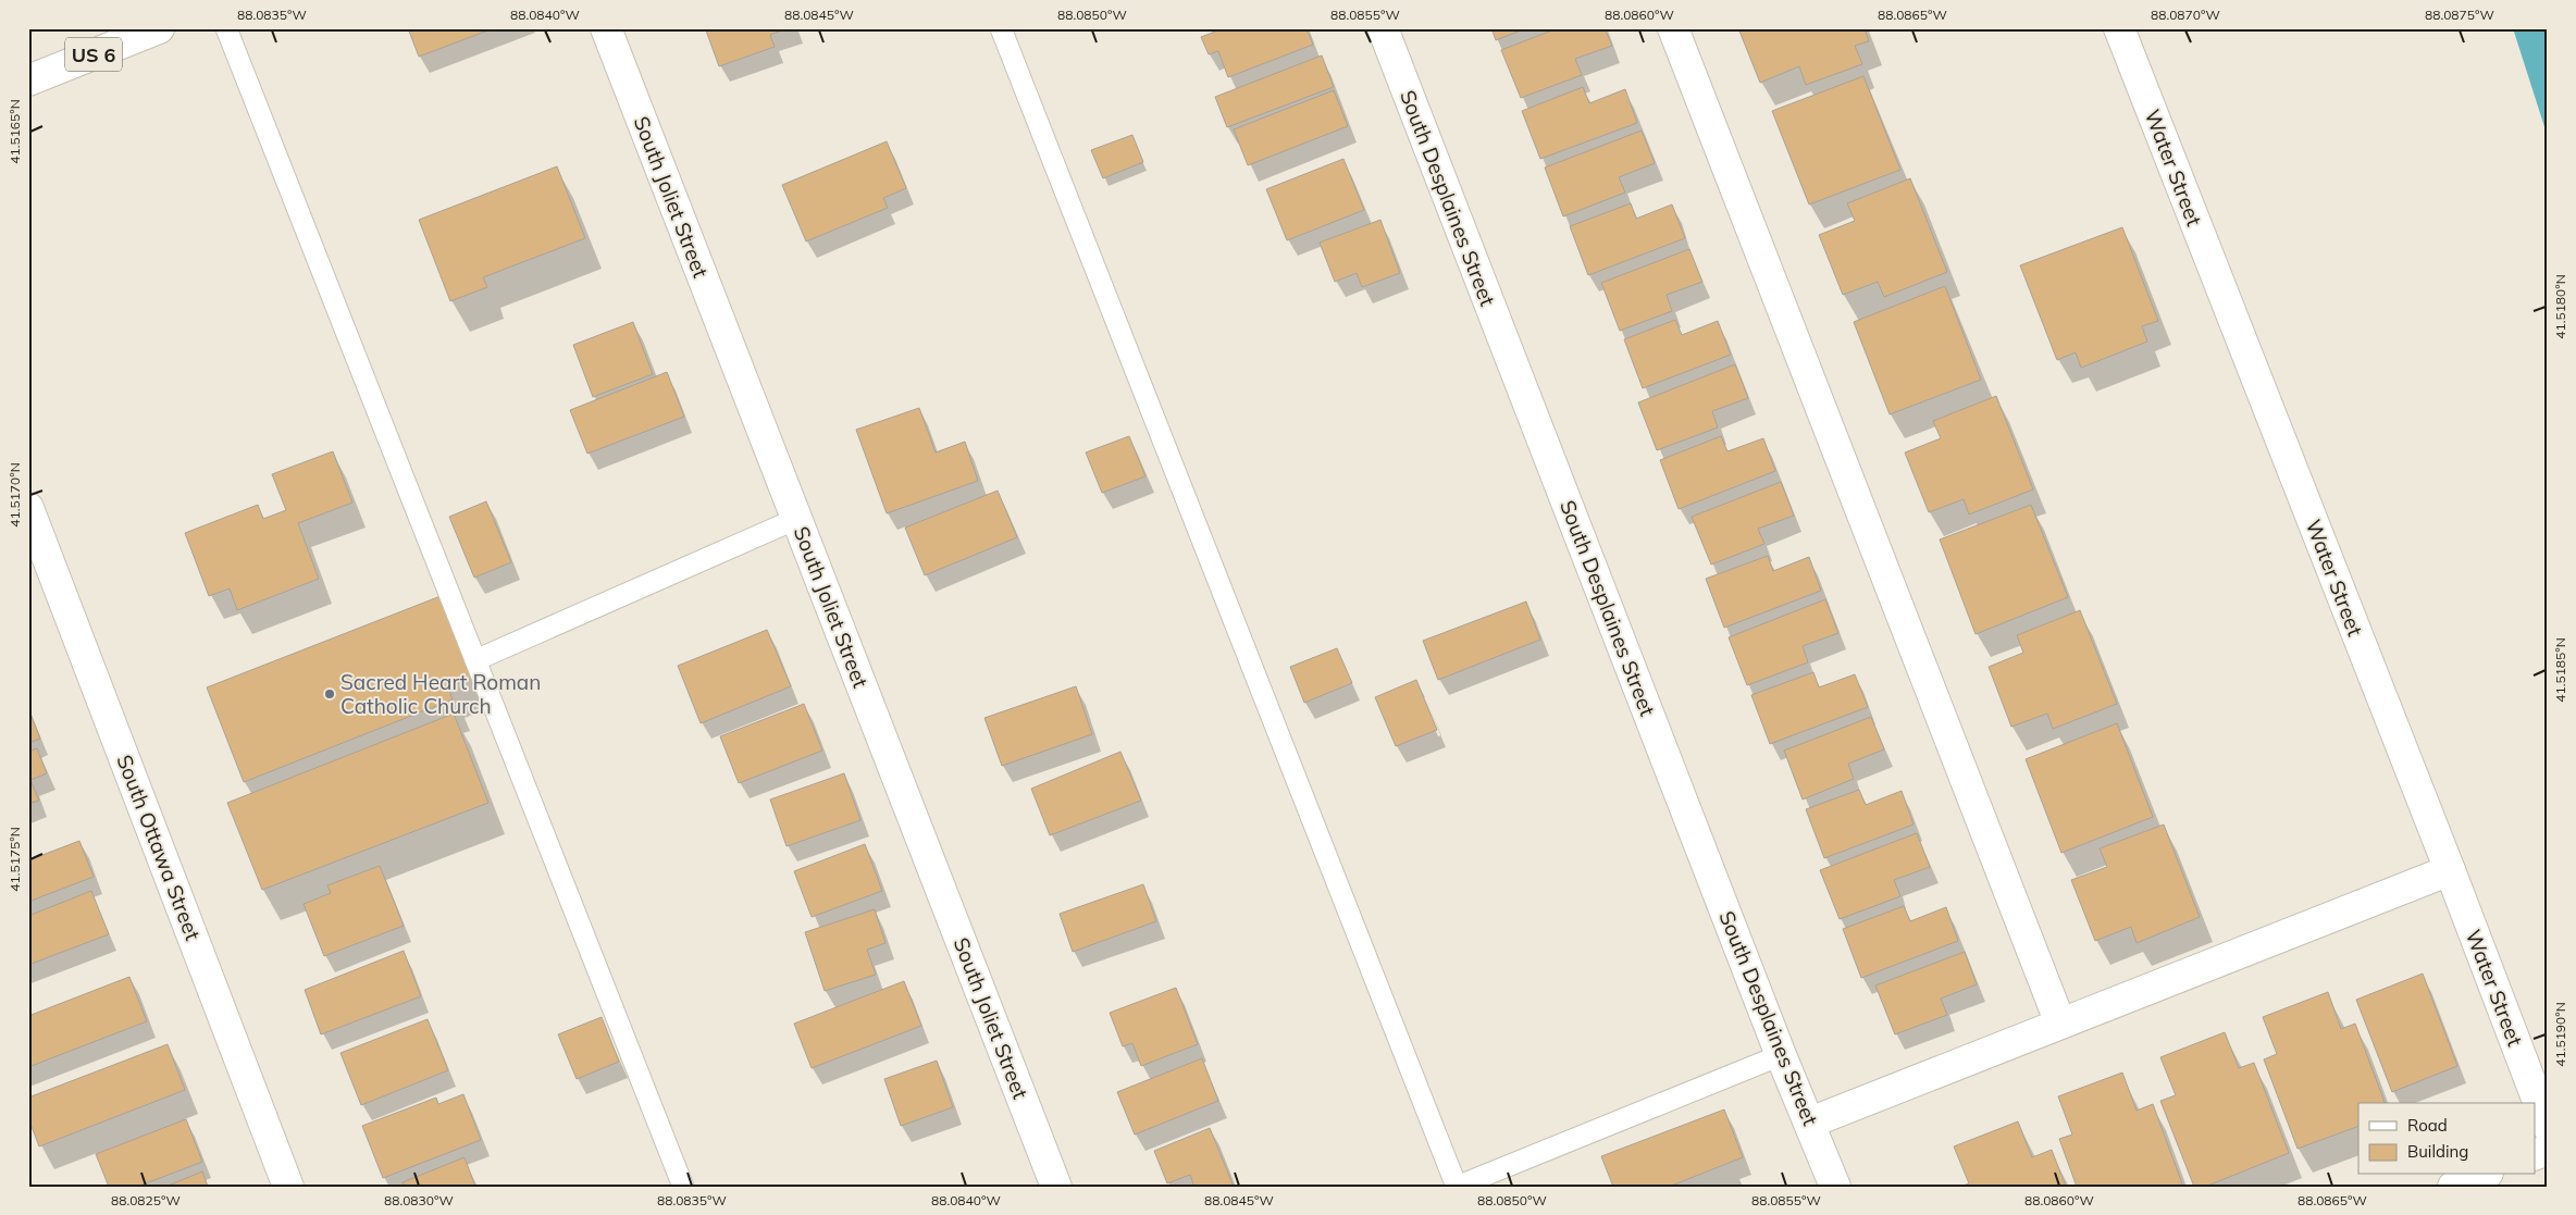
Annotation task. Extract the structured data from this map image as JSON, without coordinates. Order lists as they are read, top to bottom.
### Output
{
  "streets": {
    "street": [
      "US 6",
      "Water Street",
      "South Joliet Street",
      "South Desplaines Street",
      "South Ottawa Street"
    ]
  },
  "places": ["Sacred Heart Roman Catholic Church"],
  "legend": ["Road", "Building"],
  "coordinates": [
    "88.0835°W",
    "88.0840°W",
    "88.0845°W",
    "88.0850°W",
    "88.0855°W",
    "88.0860°W",
    "88.0865°W",
    "88.0870°W",
    "88.0875°W",
    "41.5165°N",
    "41.5180°N",
    "41.5170°N",
    "41.5185°N",
    "41.5175°N",
    "41.5190°N",
    "88.0825°W",
    "88.0830°W"
  ]
}
